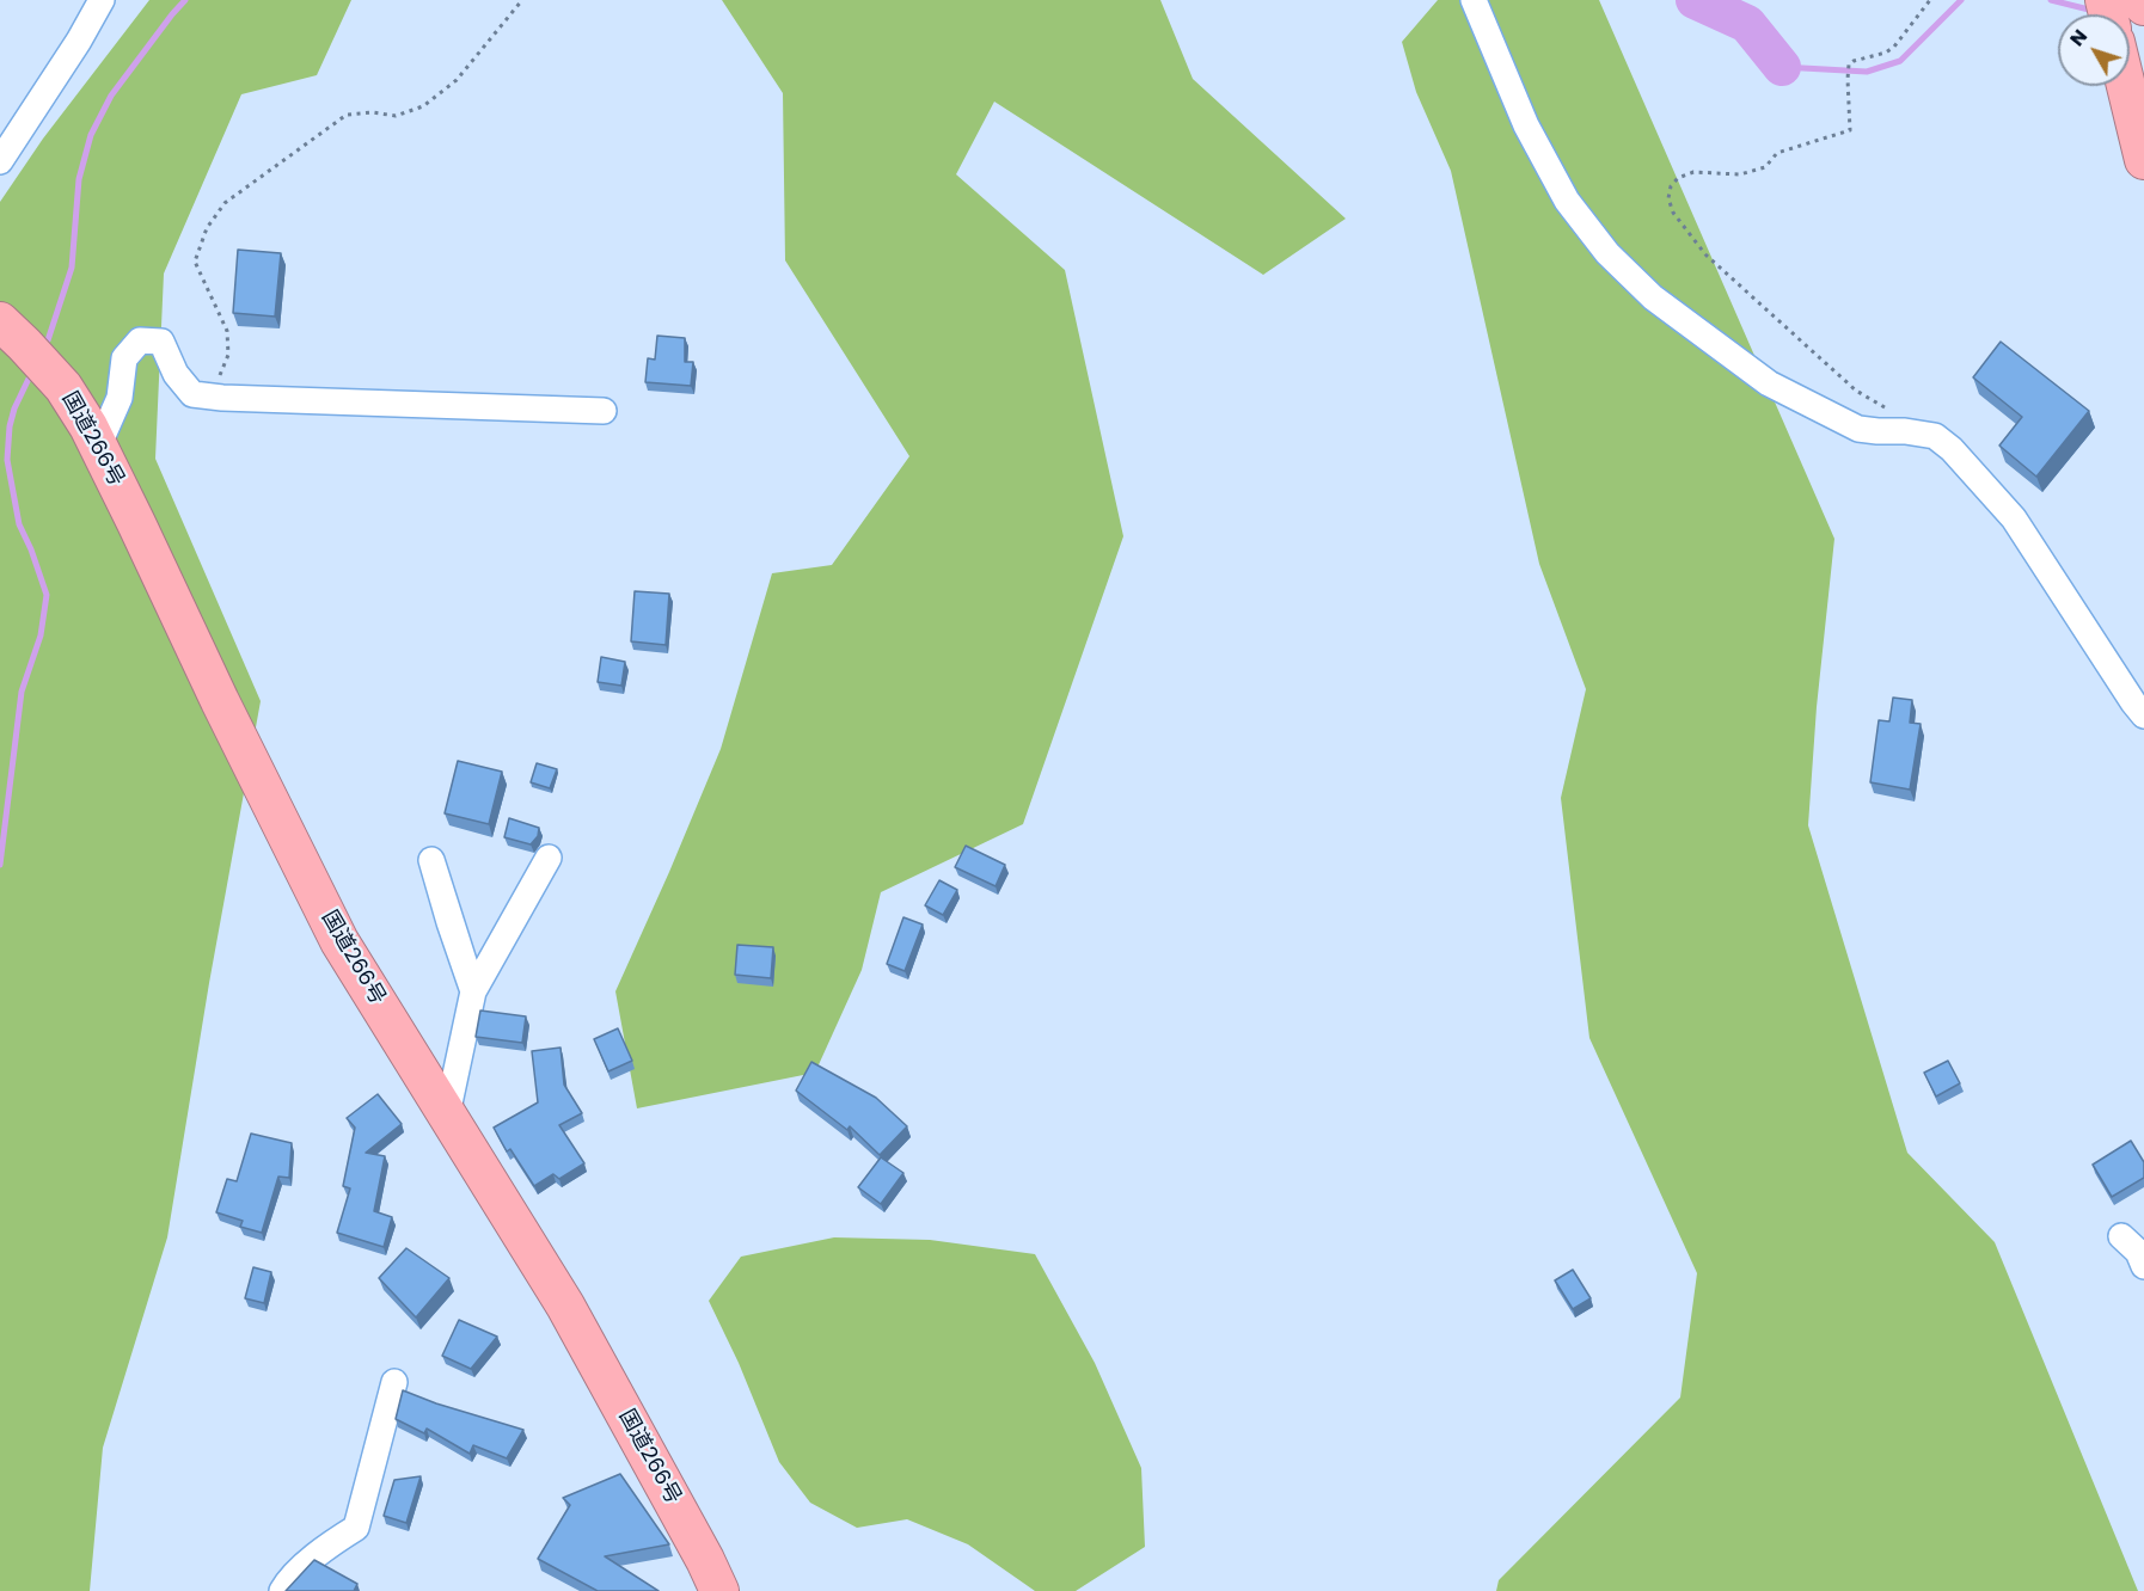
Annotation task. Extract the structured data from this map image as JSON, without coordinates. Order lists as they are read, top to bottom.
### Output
{
  "streets": {
    "highway": ["国道266号"]
  },
  "north": "top left"
}
